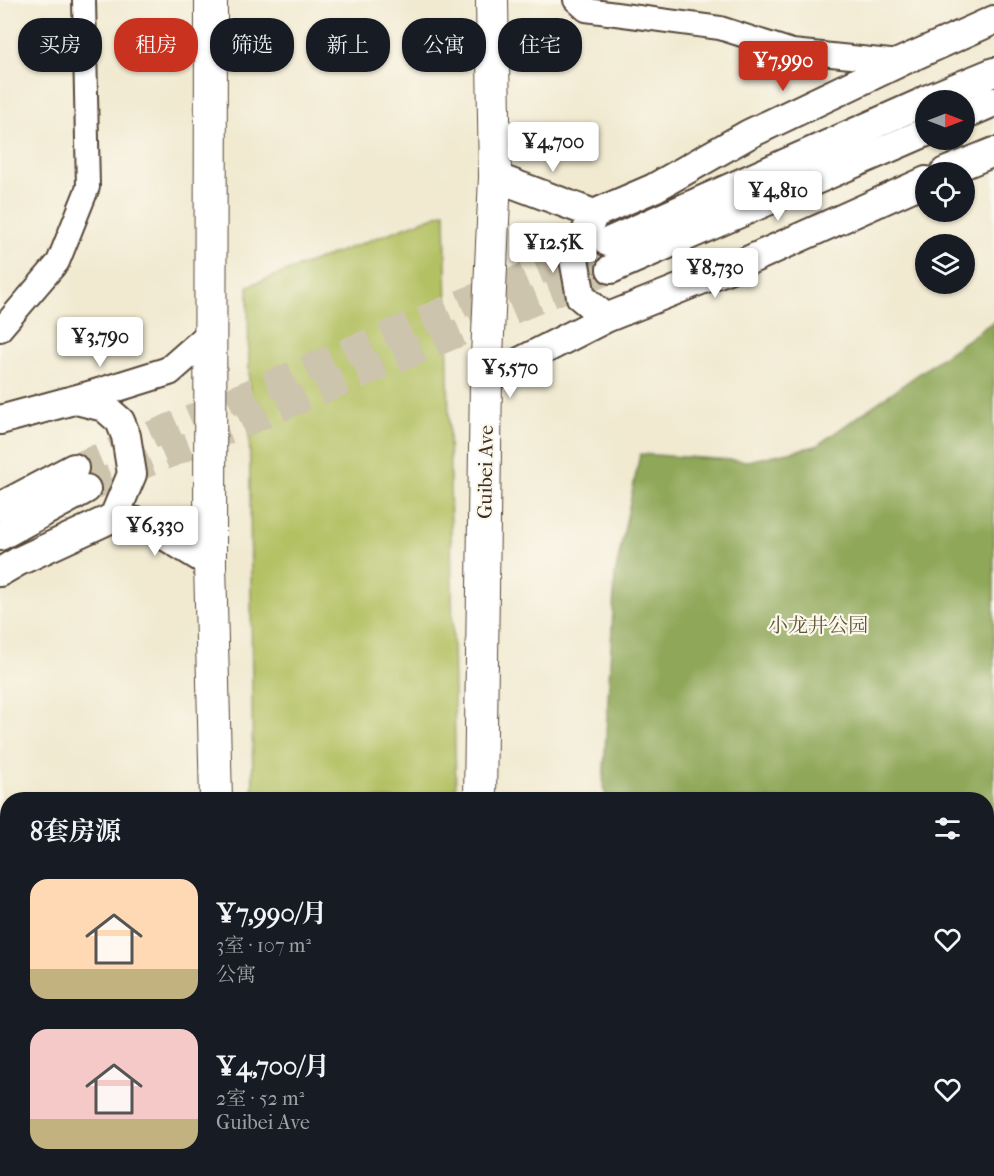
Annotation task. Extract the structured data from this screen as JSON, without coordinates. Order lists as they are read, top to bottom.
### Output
{
  "streets": {
    "main road": ["Guibei Ave"]
  },
  "parks": ["小龙井公园"],
  "north": "right",
  "page": {
    "chip": [
      "买房",
      "租房",
      "筛选",
      "新上",
      "公寓",
      "住宅"
    ],
    "price": [
      "¥7,990",
      "¥4,700",
      "¥4,810",
      "¥12.5K",
      "¥8,730",
      "¥3,790",
      "¥5,570",
      "¥6,330"
    ],
    "heading": "8套房源",
    "list": [
      {
        "name": "¥7,990/月",
        "note": "3室 · 107 m² · 公寓"
      },
      {
        "name": "¥4,700/月",
        "note": "2室 · 52 m² · Guibei Ave"
      }
    ]
  }
}
